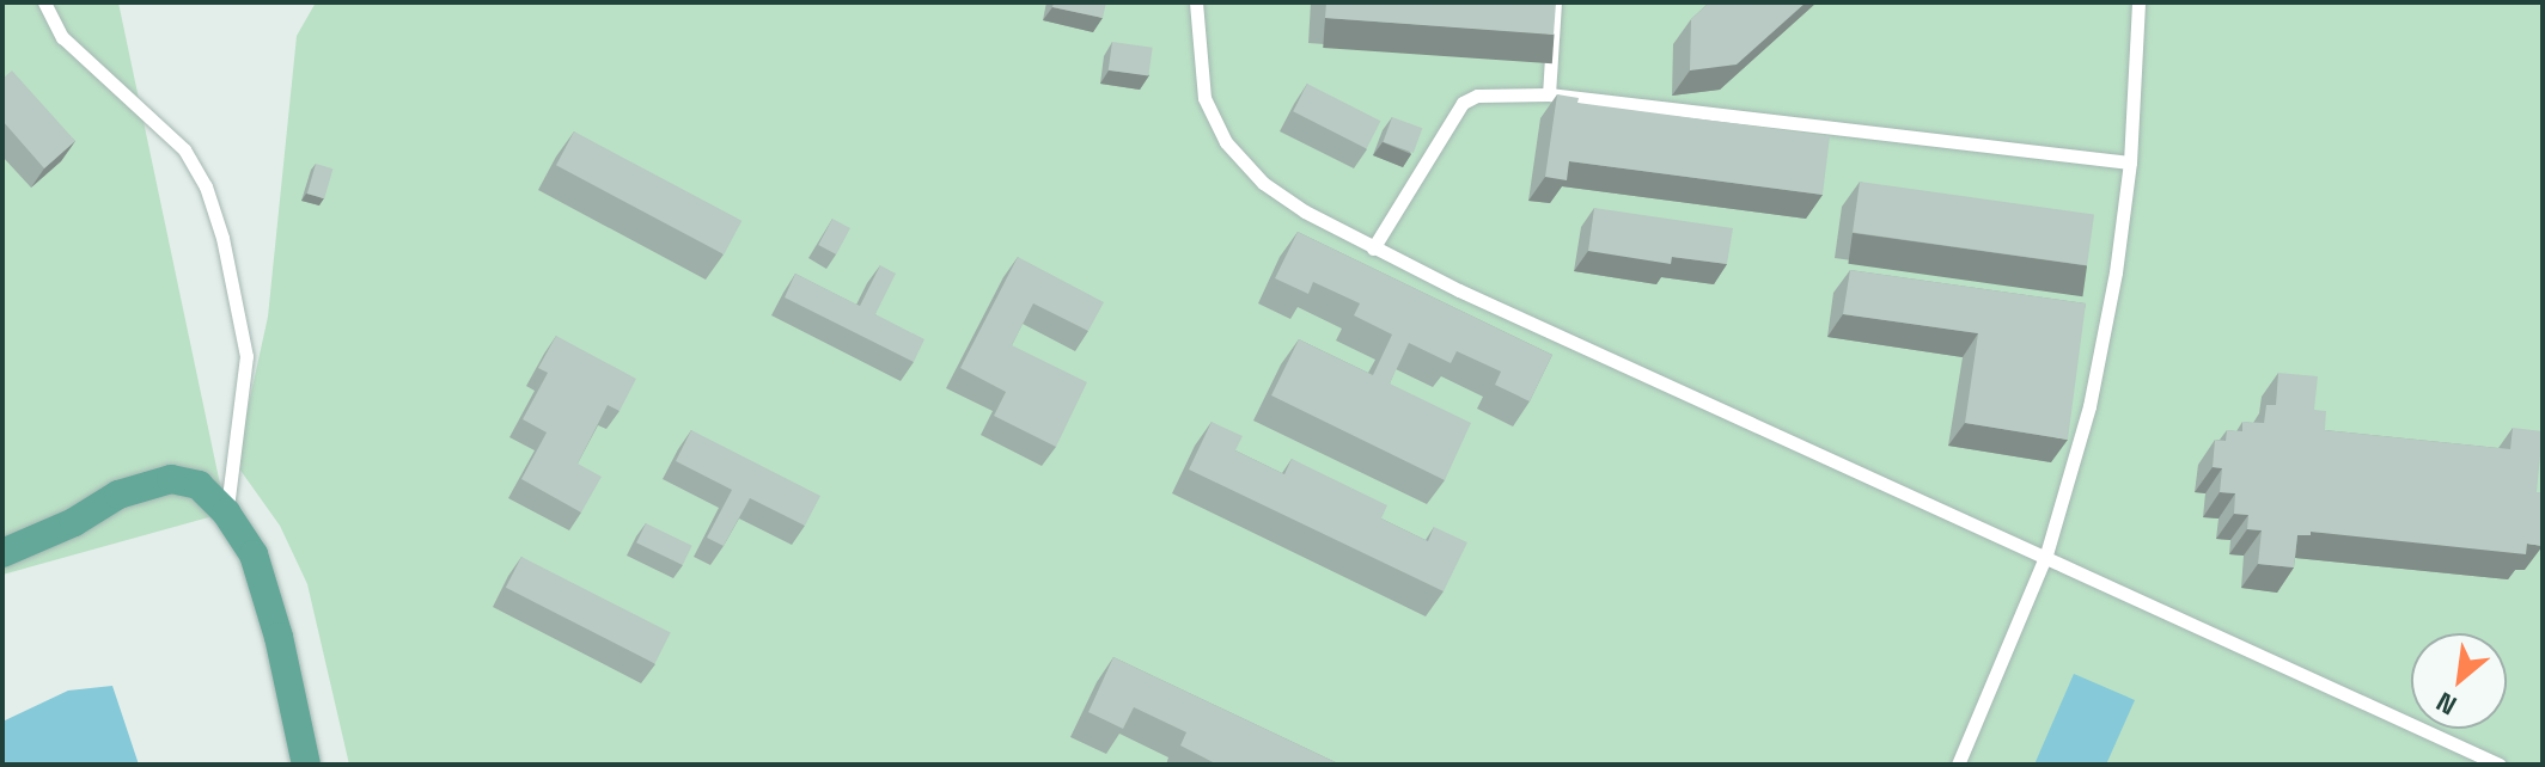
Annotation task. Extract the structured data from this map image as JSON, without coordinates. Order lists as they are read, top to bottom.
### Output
{
  "north": "bottom left"
}
